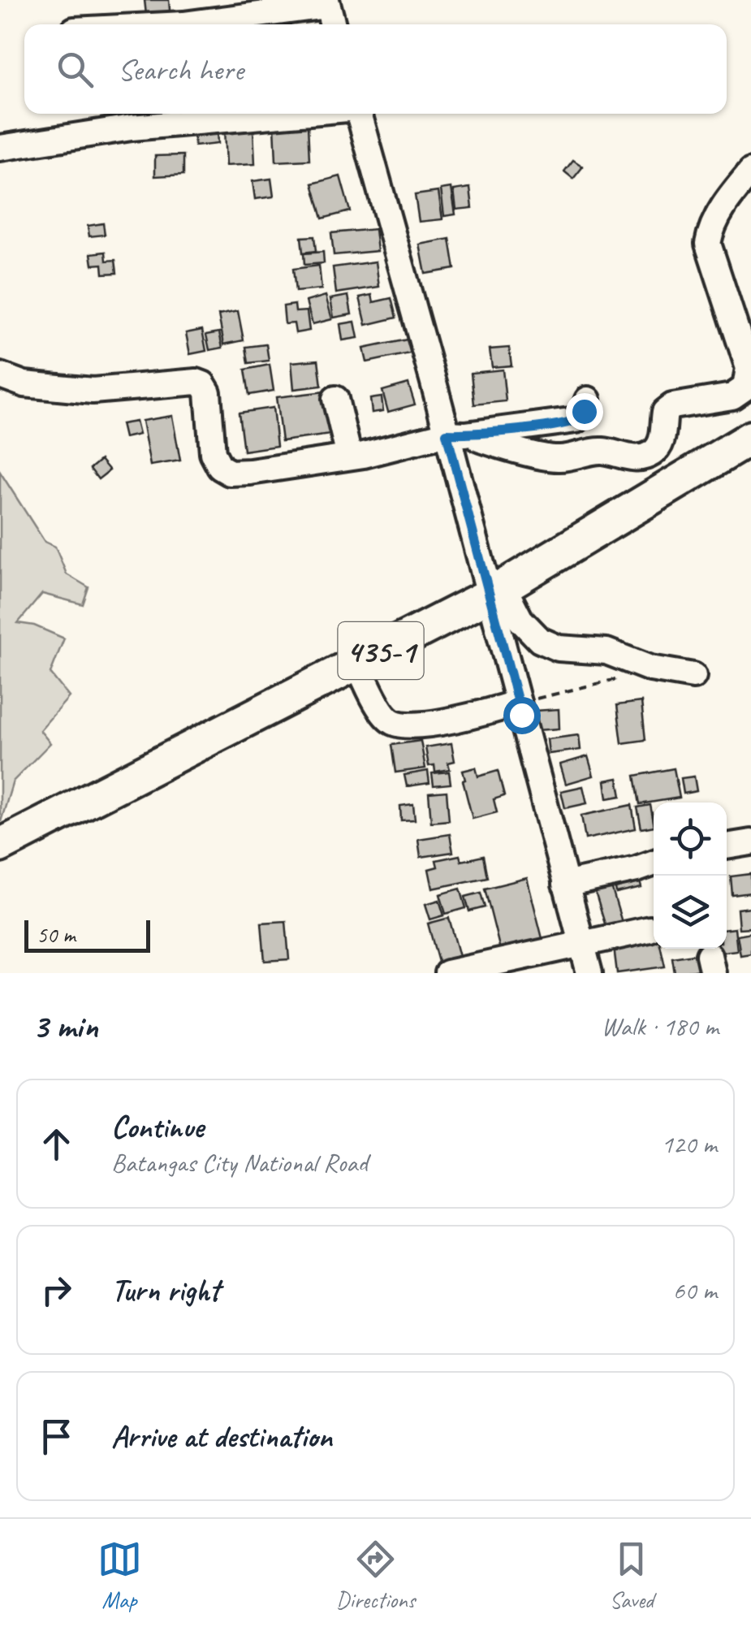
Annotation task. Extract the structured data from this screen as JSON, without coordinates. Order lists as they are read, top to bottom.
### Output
{
  "streets": {
    "main road": ["435-1"]
  },
  "scale_bar": "50 m",
  "page": {
    "search": "Search here",
    "scale": "50 m",
    "heading": ["3 min", "Walk · 180 m"],
    "list": [
      ["Continue", "Batangas City National Road", "120 m"],
      ["Turn right", "60 m"],
      "Arrive at destination"
    ],
    "nav": ["Map", "Directions", "Saved"]
  }
}
